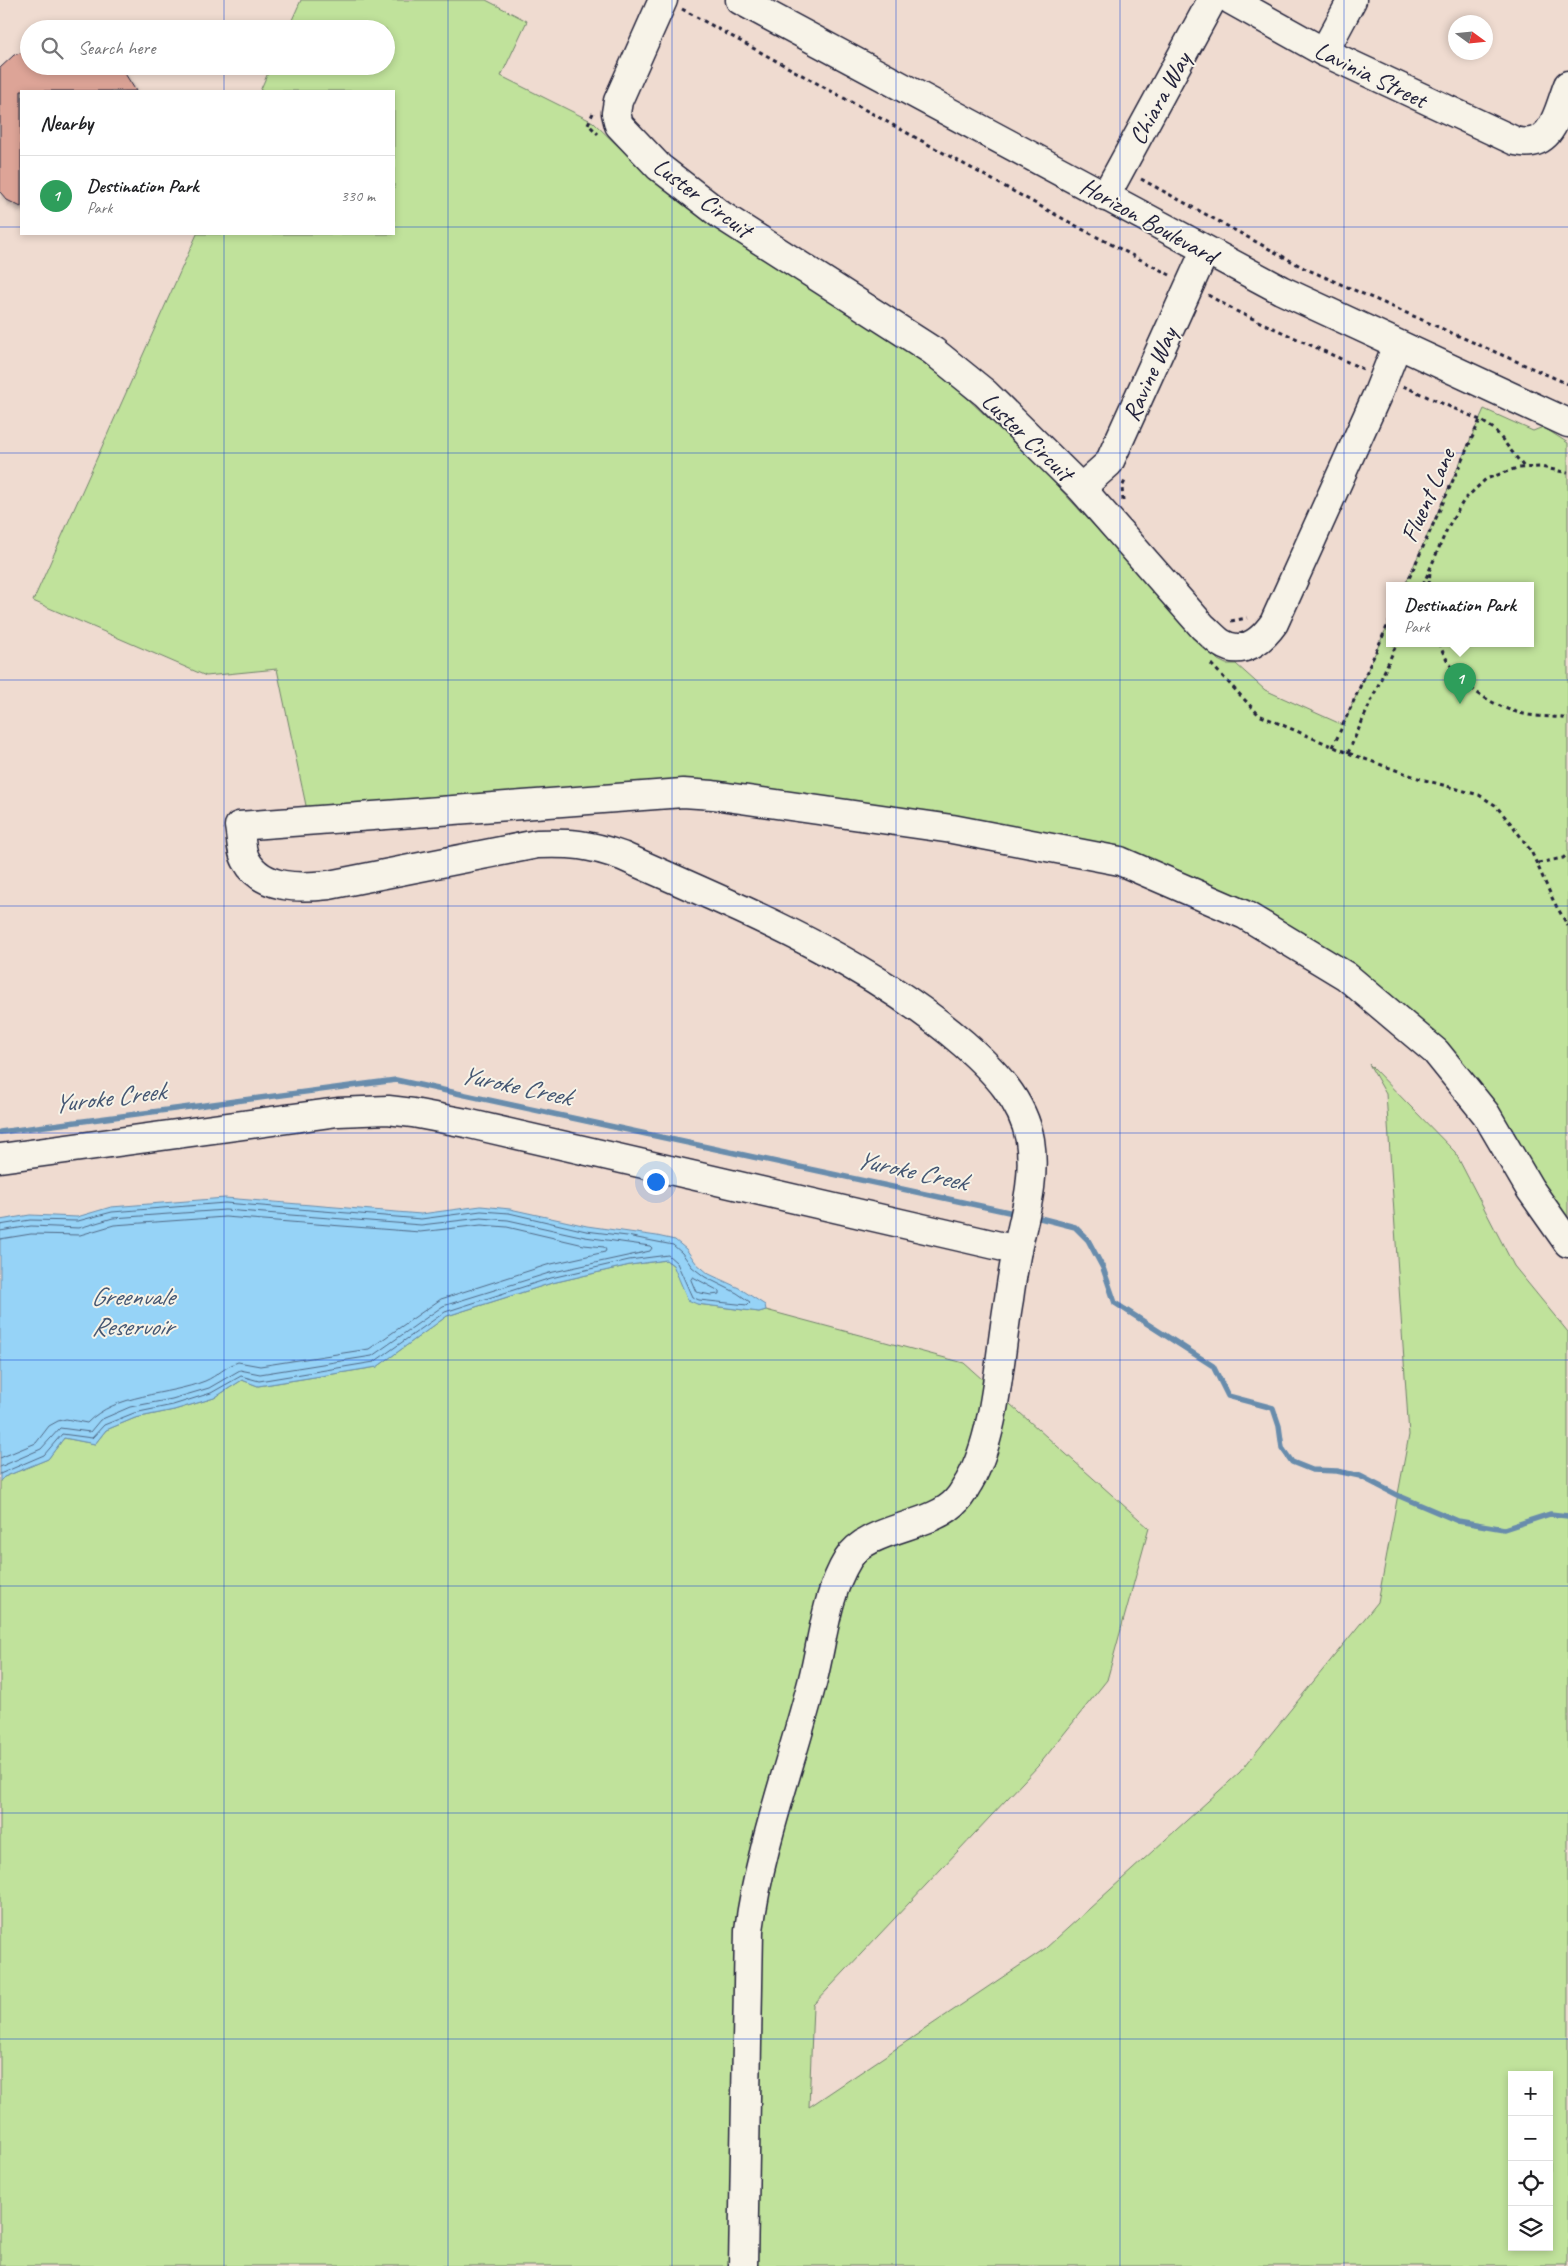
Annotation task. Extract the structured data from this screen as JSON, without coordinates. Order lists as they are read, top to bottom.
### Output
{
  "streets": {
    "street": [
      "Lavinia Street",
      "Chiara Way",
      "Luster Circuit",
      "Horizon Boulevard",
      "Ravine Way"
    ],
    "path": ["Fluent Lane"]
  },
  "crossings": [
    ["Chiara Way", "Horizon Boulevard"],
    ["Luster Circuit", "Horizon Boulevard"],
    ["Luster Circuit", "Ravine Way"],
    ["Horizon Boulevard", "Ravine Way"]
  ],
  "water": ["Yuroke Creek", "Greenvale Reservoir"],
  "north": "right",
  "page": {
    "search": "Search here",
    "heading": "Nearby",
    "list": [
      {
        "mark": "1",
        "name": "Destination Park",
        "note": "Park",
        "value": "330 m"
      }
    ],
    "popup": ["Destination Park", "Park"],
    "pins": "1",
    "map_buttons": ["+", "−"]
  }
}
